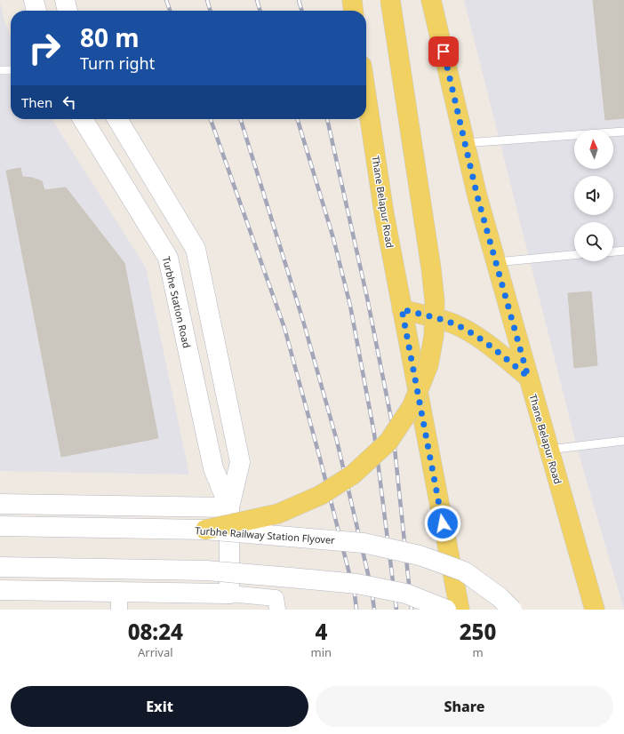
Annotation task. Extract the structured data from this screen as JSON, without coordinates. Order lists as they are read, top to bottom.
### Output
{
  "streets": {
    "main road": ["Thane Belapur Road", "Turbhe Station Road", "Turbhe Railway Station Flyover"]
  },
  "north": "top",
  "page": {
    "turn": ["80 m", "Turn right"],
    "then": "Then",
    "eta": [
      "08:24",
      "Arrival",
      "4",
      "min",
      "250",
      "m"
    ],
    "buttons": ["Exit", "Share"]
  }
}
